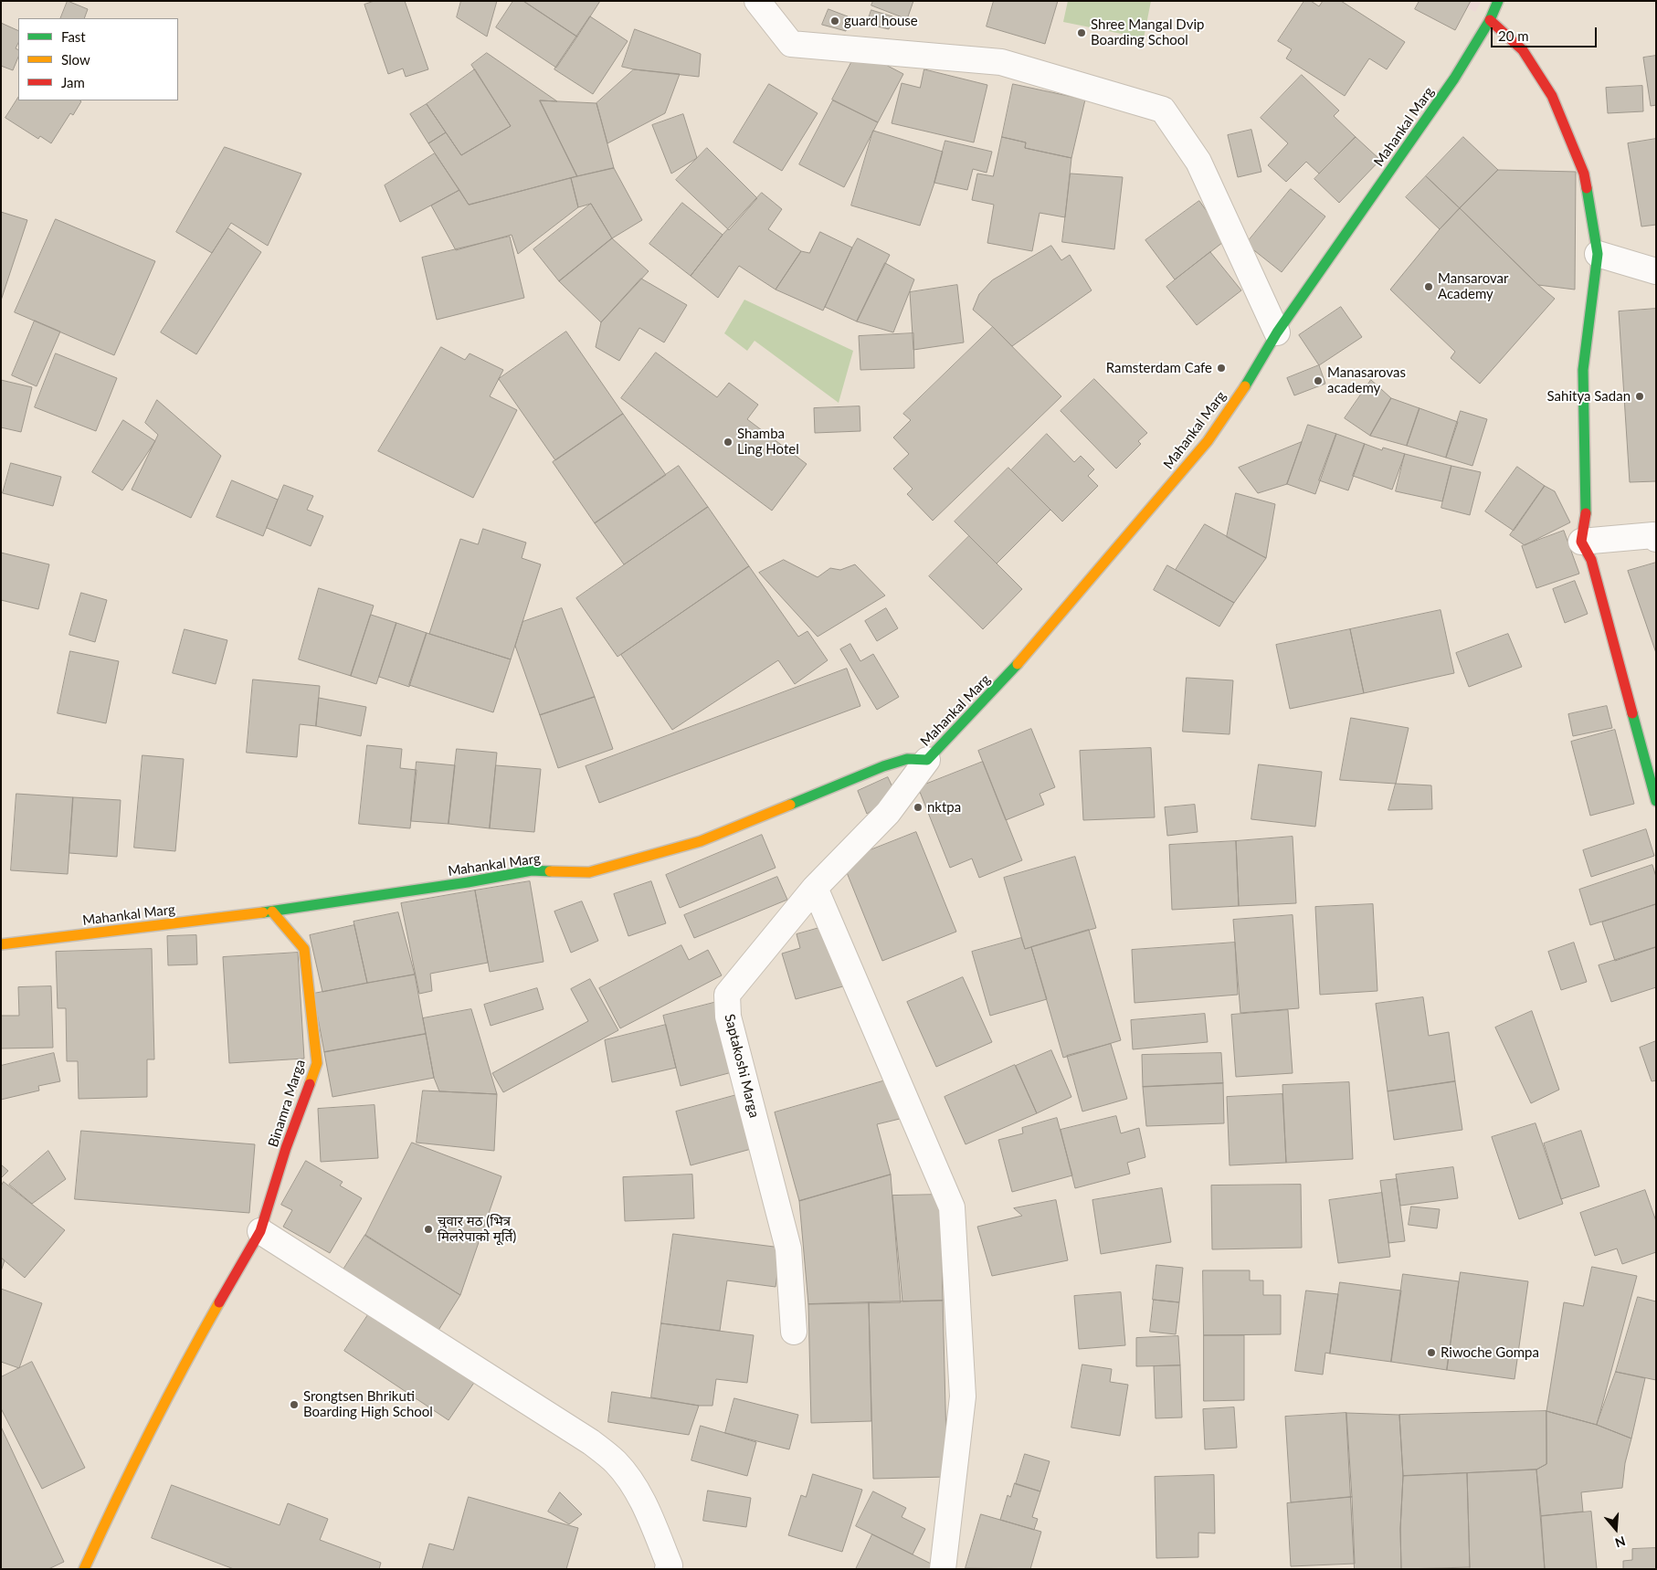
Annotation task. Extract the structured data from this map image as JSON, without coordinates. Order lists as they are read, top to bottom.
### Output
{
  "streets": {
    "main road": ["Mahankal Marg", "Binamra Marga"],
    "street": ["Saptakoshi Marga"]
  },
  "crossings": [
    ["Mahankal Marg", "Saptakoshi Marga"],
    ["Mahankal Marg", "Binamra Marga"]
  ],
  "places": [
    "guard house",
    "Shree Mangal Dvip Boarding School",
    "Mansarovar Academy",
    "Ramsterdam Cafe",
    "Manasarovas academy",
    "Sahitya Sadan",
    "Shamba Ling Hotel",
    "nktpa",
    "चुवार मठ (भित्र मिलरेपाको मूर्ति)",
    "Riwoche Gompa",
    "Srongtsen Bhrikuti Boarding High School"
  ],
  "legend": ["Fast", "Slow", "Jam"],
  "scale_bar": "20 m",
  "north": "bottom"
}
